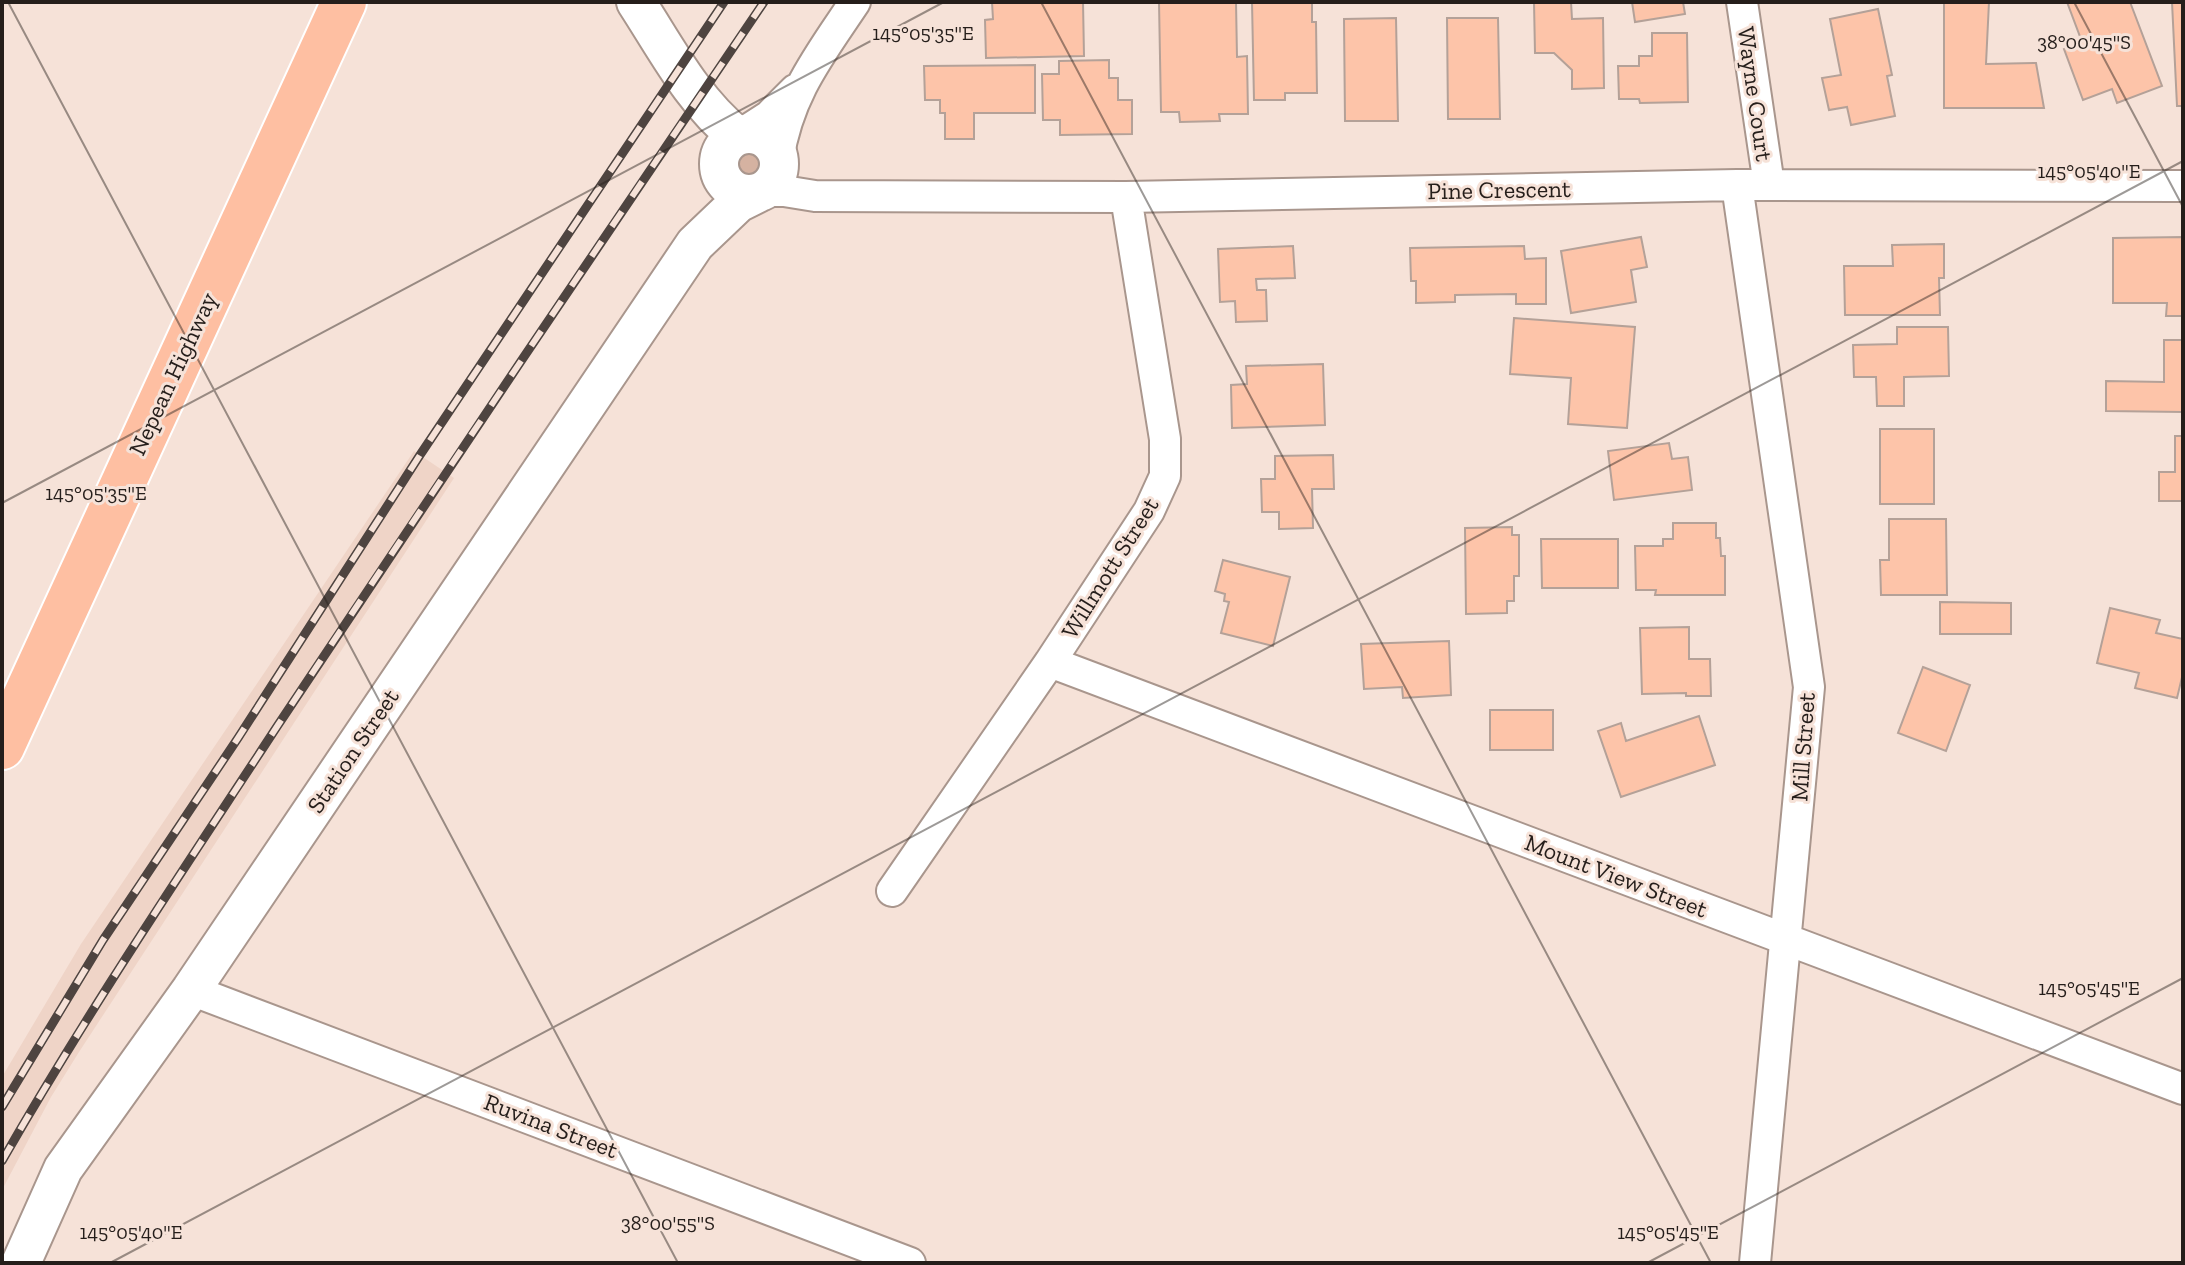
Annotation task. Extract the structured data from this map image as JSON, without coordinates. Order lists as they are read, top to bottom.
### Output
{
  "streets": {
    "highway": ["Nepean Highway"],
    "street": [
      "Wayne Court",
      "Pine Crescent",
      "Willmott Street",
      "Mill Street",
      "Station Street",
      "Mount View Street",
      "Ruvina Street"
    ]
  },
  "crossings": [
    ["Wayne Court", "Pine Crescent"],
    ["Pine Crescent", "Willmott Street"],
    ["Pine Crescent", "Mill Street"],
    ["Pine Crescent", "Station Street"],
    ["Willmott Street", "Mount View Street"],
    ["Mill Street", "Mount View Street"],
    ["Station Street", "Ruvina Street"]
  ],
  "coordinates": [
    "145°05'35\"E",
    "38°00'45\"S",
    "145°05'40\"E",
    "145°05'45\"E",
    "38°00'55\"S"
  ]
}
